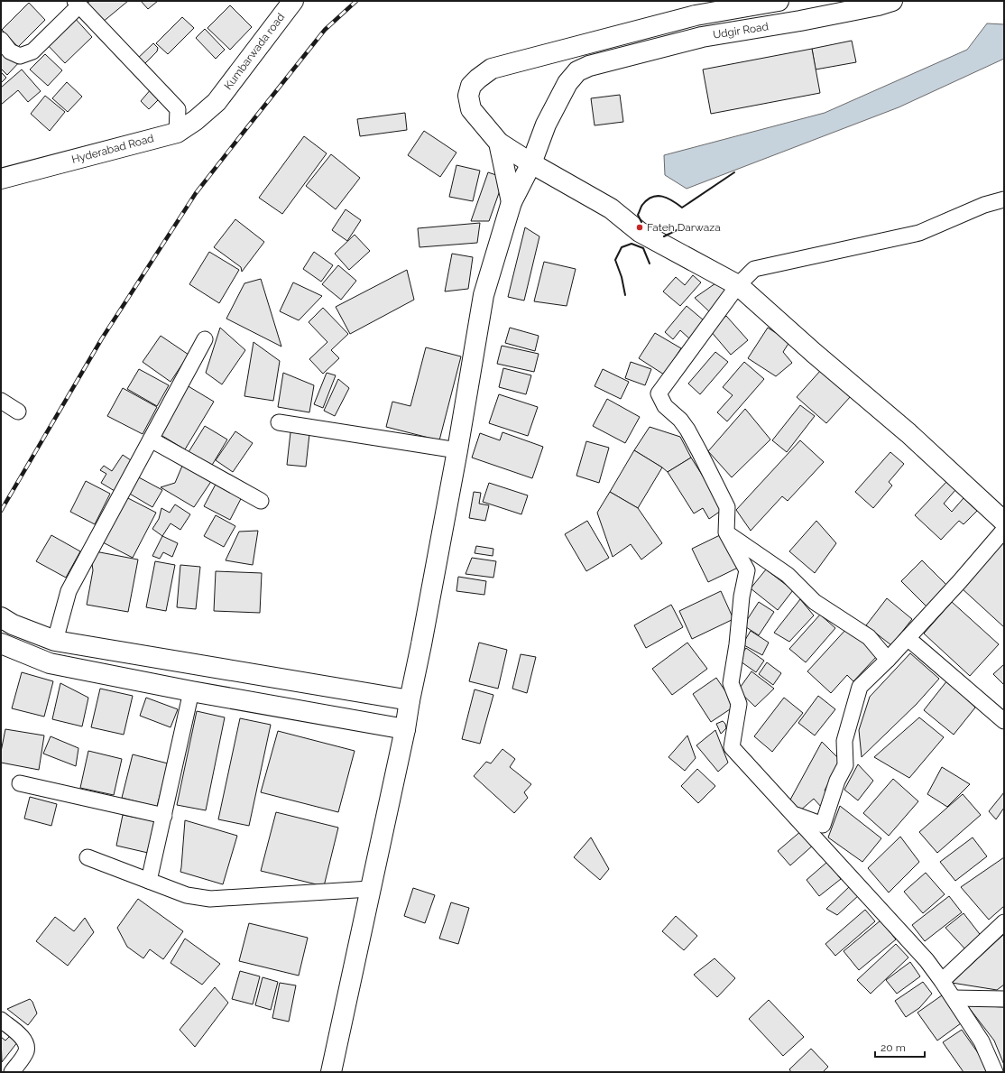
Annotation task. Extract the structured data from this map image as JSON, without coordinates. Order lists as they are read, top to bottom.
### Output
{
  "streets": {
    "main road": ["Udgir Road", "Kumbarwada road", "Hyderabad Road"]
  },
  "crossings": [
    ["Kumbarwada road", "Hyderabad Road"]
  ],
  "places": ["Fateh Darwaza"],
  "scale_bar": "20 m"
}
